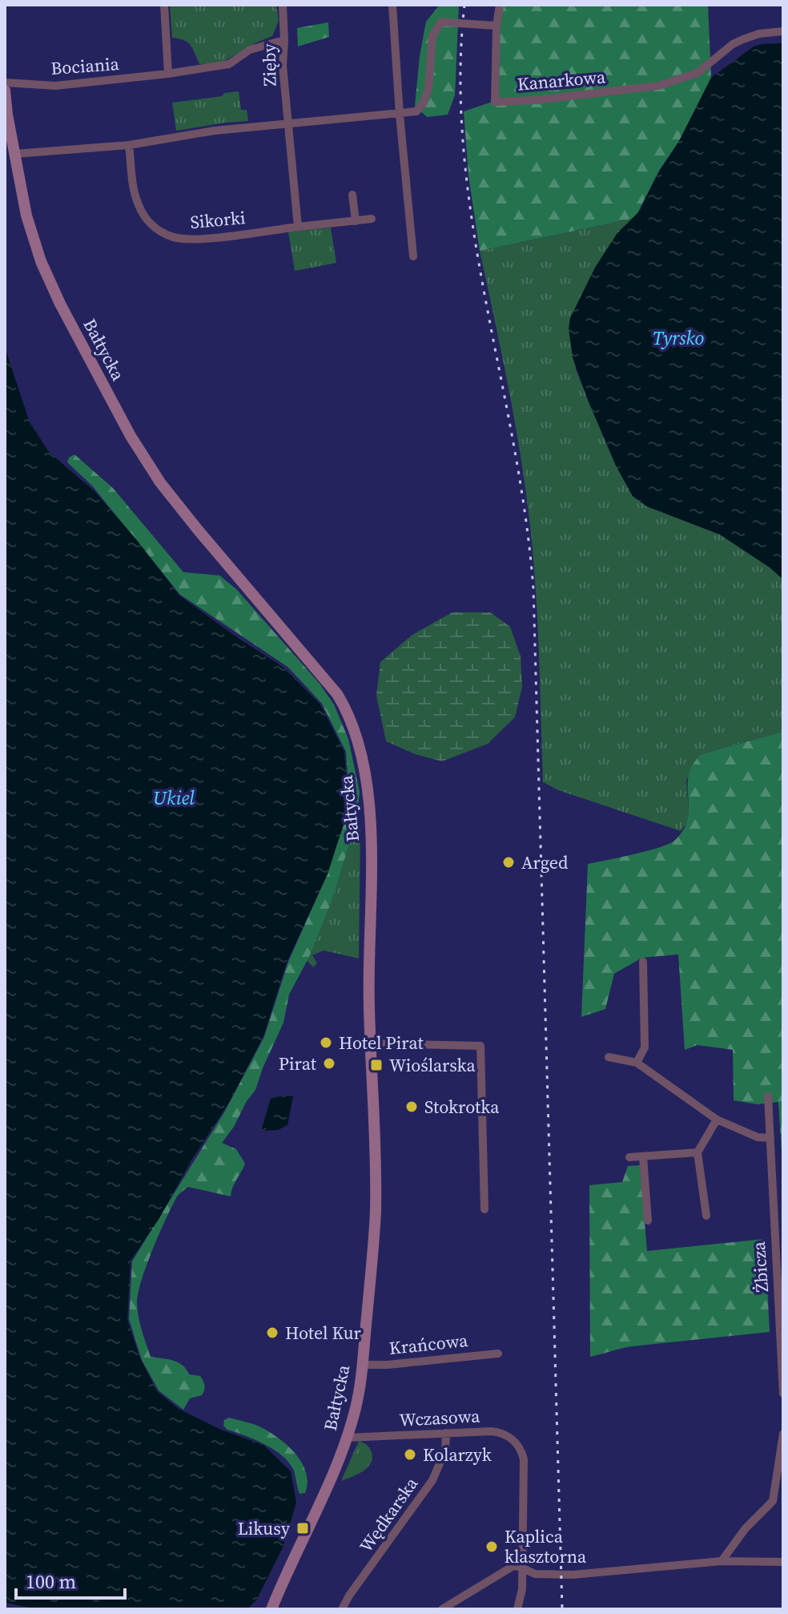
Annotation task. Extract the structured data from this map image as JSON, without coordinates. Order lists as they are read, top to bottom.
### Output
{
  "streets": {
    "main road": ["Bałtycka"],
    "street": [
      "Zięby",
      "Bociania",
      "Kanarkowa",
      "Sikorki",
      "Żbicza",
      "Krańcowa",
      "Wczasowa",
      "Wędkarska"
    ]
  },
  "crossings": [
    ["Zięby", "Bociania"],
    ["Bałtycka", "Krańcowa"],
    ["Bałtycka", "Wczasowa"],
    ["Wczasowa", "Wędkarska"]
  ],
  "water": ["Tyrsko", "Ukiel"],
  "places": {
    "other": [
      "Arged",
      "Hotel Pirat",
      "Pirat",
      "Stokrotka",
      "Hotel Kur",
      "Kolarzyk",
      "Kaplica klasztorna"
    ],
    "transit": ["Wioślarska", "Likusy"]
  },
  "scale_bar": "100 m"
}
